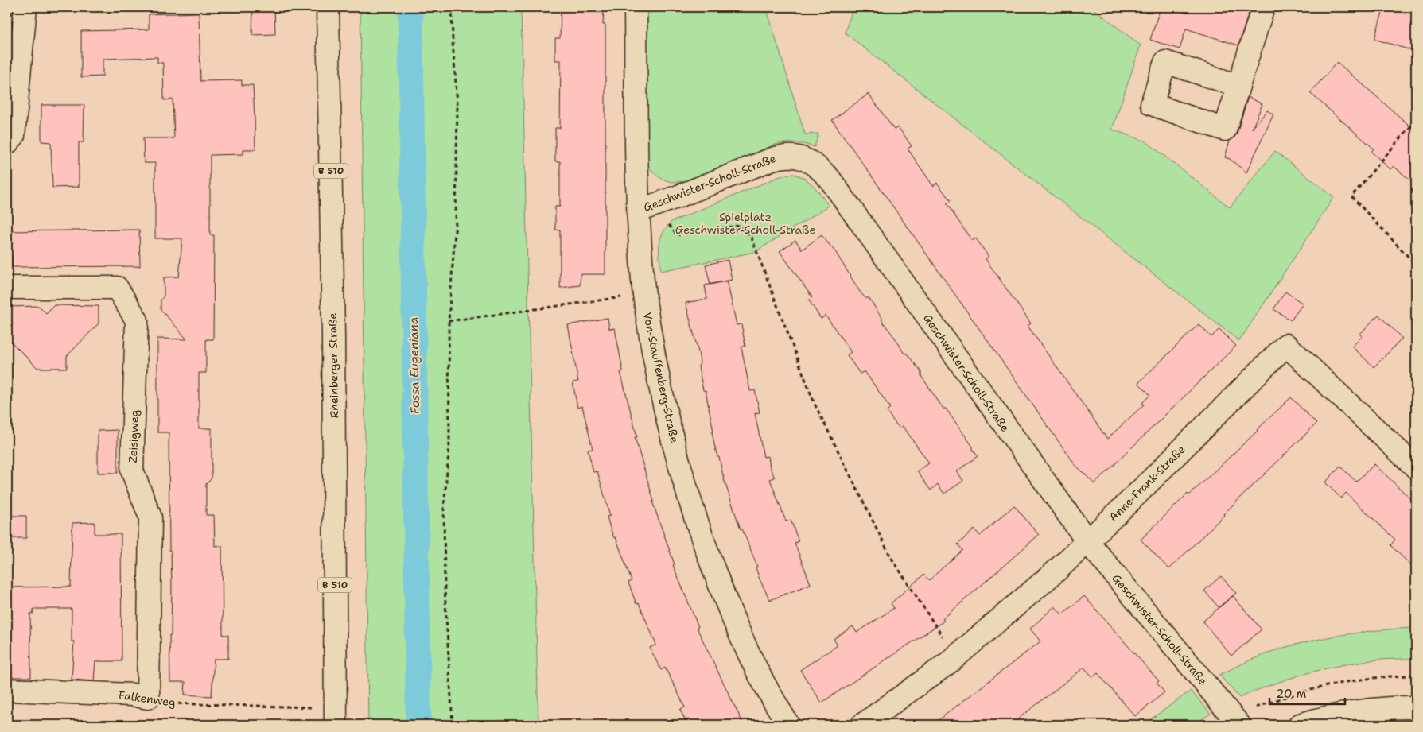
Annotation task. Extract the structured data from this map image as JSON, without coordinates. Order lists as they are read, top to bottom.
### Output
{
  "streets": {
    "street": [
      "B 510",
      "Geschwister-Scholl-Straße",
      "Rheinberger Straße",
      "Von-Stauffenberg-Straße",
      "Zeisigweg",
      "Anne-Frank-Straße",
      "Falkenweg"
    ]
  },
  "crossings": [
    ["Geschwister-Scholl-Straße", "Von-Stauffenberg-Straße"],
    ["Geschwister-Scholl-Straße", "Anne-Frank-Straße"],
    ["Rheinberger Straße", "Falkenweg"],
    ["Zeisigweg", "Falkenweg"]
  ],
  "water": ["Fossa Eugeniana"],
  "parks": ["Spielplatz Geschwister-Scholl-Straße"],
  "scale_bar": "20 m"
}
